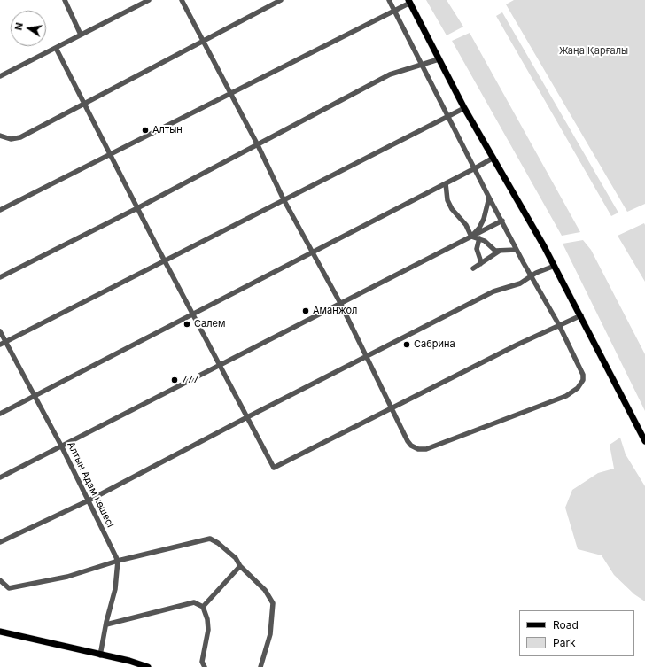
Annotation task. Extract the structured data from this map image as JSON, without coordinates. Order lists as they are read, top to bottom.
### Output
{
  "streets": {
    "street": ["Алтын Адам көшесі"]
  },
  "parks": ["Жаңа Қарғалы"],
  "places": [
    "Алтын",
    "Аманжол",
    "Салем",
    "Сабрина",
    "777"
  ],
  "legend": ["Road", "Park"],
  "north": "left"
}
